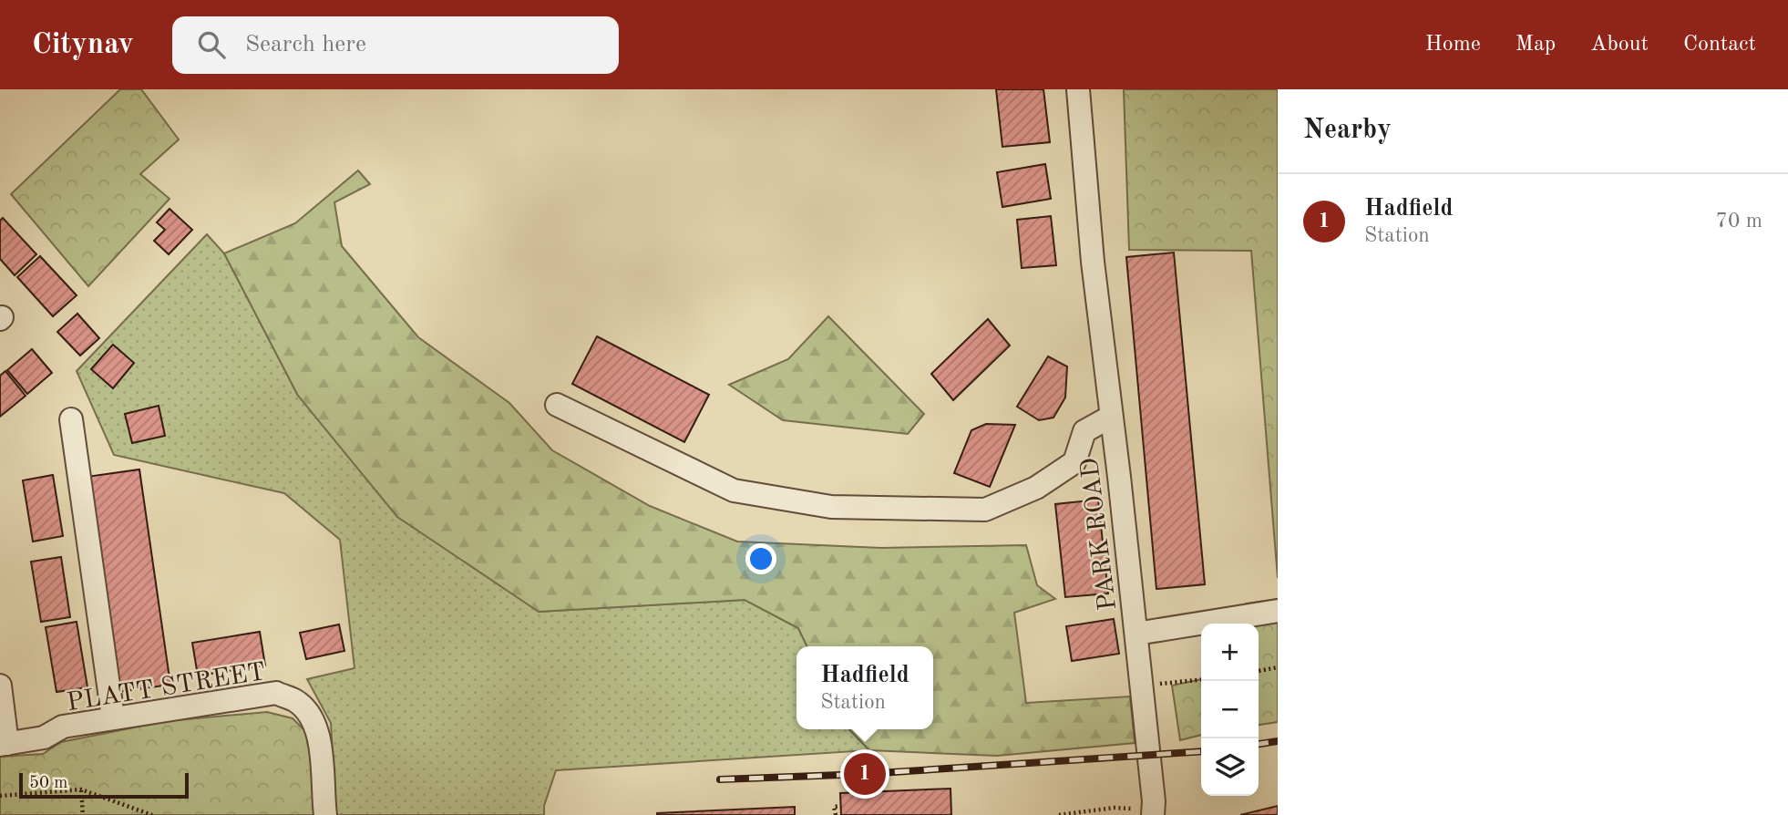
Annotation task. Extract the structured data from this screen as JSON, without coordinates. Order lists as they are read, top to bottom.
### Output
{
  "streets": {
    "street": ["PARK ROAD", "PLATT STREET"]
  },
  "scale_bar": "50 m",
  "page": {
    "header": "Citynav",
    "search": "Search here",
    "nav": [
      "Home",
      "Map",
      "About",
      "Contact"
    ],
    "heading": "Nearby",
    "list": [
      {
        "mark": "1",
        "name": "Hadfield",
        "note": "Station",
        "value": "70 m"
      }
    ],
    "map_buttons": ["+", "−"],
    "popup": ["Hadfield", "Station"],
    "pins": "1",
    "scale": "50 m"
  }
}
